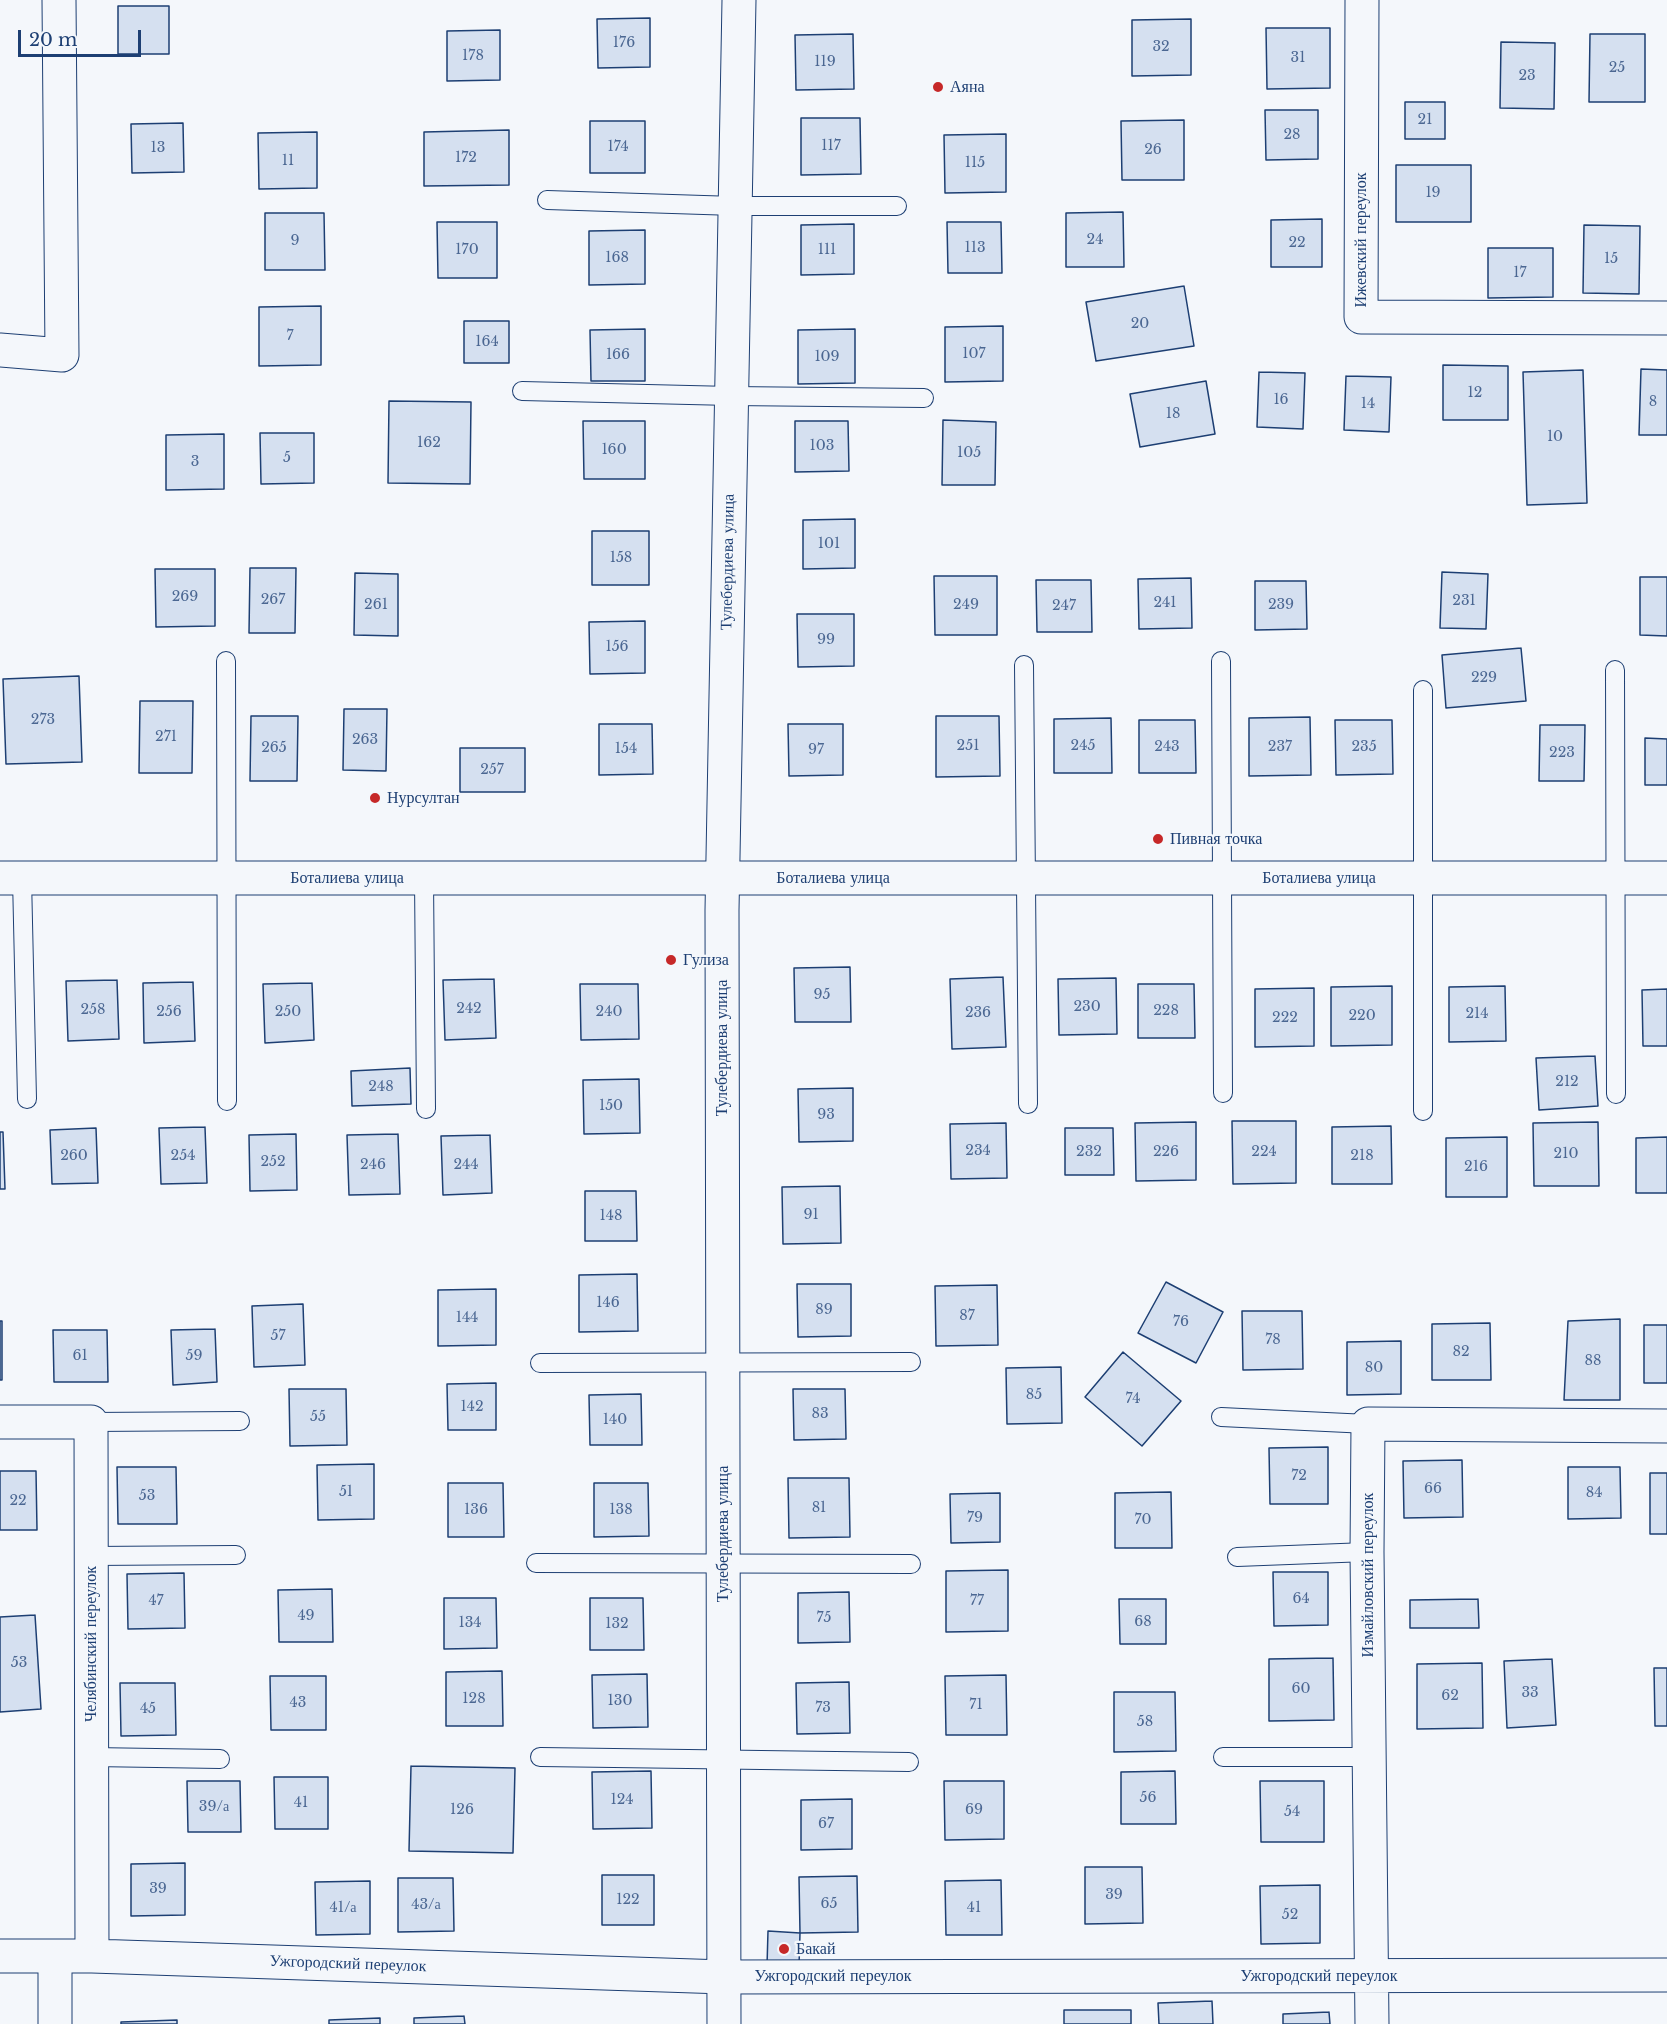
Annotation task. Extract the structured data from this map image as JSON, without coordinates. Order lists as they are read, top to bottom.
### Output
{
  "streets": {
    "street": [
      "Ижевский переулок",
      "Тулебердиева улица",
      "Боталиева улица",
      "Измайловский переулок",
      "Челябинский переулок",
      "Ужгородский переулок"
    ]
  },
  "crossings": [
    ["Тулебердиева улица", "Боталиева улица"],
    ["Тулебердиева улица", "Ужгородский переулок"],
    ["Измайловский переулок", "Ужгородский переулок"],
    ["Челябинский переулок", "Ужгородский переулок"]
  ],
  "places": [
    "Аяна",
    "Нурсултан",
    "Пивная точка",
    "Гулиза",
    "Бакай"
  ],
  "house_numbers": [
    "176",
    "32",
    "178",
    "31",
    "119",
    "25",
    "23",
    "21",
    "28",
    "117",
    "174",
    "13",
    "26",
    "172",
    "11",
    "115",
    "19",
    "24",
    "9",
    "22",
    "113",
    "170",
    "111",
    "168",
    "15",
    "17",
    "20",
    "7",
    "164",
    "107",
    "166",
    "109",
    "12",
    "16",
    "8",
    "14",
    "18",
    "10",
    "162",
    "103",
    "160",
    "105",
    "5",
    "3",
    "101",
    "158",
    "269",
    "267",
    "231",
    "241",
    "261",
    "249",
    "239",
    "247",
    "99",
    "156",
    "229",
    "273",
    "271",
    "263",
    "251",
    "245",
    "243",
    "237",
    "235",
    "265",
    "154",
    "97",
    "223",
    "257",
    "95",
    "230",
    "242",
    "258",
    "228",
    "256",
    "250",
    "240",
    "236",
    "214",
    "220",
    "222",
    "212",
    "248",
    "150",
    "93",
    "234",
    "232",
    "226",
    "224",
    "210",
    "260",
    "254",
    "218",
    "252",
    "246",
    "244",
    "216",
    "91",
    "148",
    "146",
    "89",
    "87",
    "144",
    "76",
    "57",
    "78",
    "82",
    "61",
    "59",
    "88",
    "80",
    "85",
    "74",
    "142",
    "83",
    "55",
    "140",
    "72",
    "66",
    "51",
    "84",
    "53",
    "22",
    "81",
    "136",
    "138",
    "79",
    "70",
    "64",
    "47",
    "77",
    "49",
    "75",
    "68",
    "134",
    "132",
    "53",
    "60",
    "33",
    "62",
    "128",
    "130",
    "43",
    "71",
    "73",
    "45",
    "58",
    "56",
    "124",
    "41",
    "39/а",
    "126",
    "69",
    "54",
    "67",
    "39",
    "39",
    "122",
    "65",
    "43/а",
    "41/а",
    "41",
    "52"
  ],
  "scale_bar": "20 m"
}
